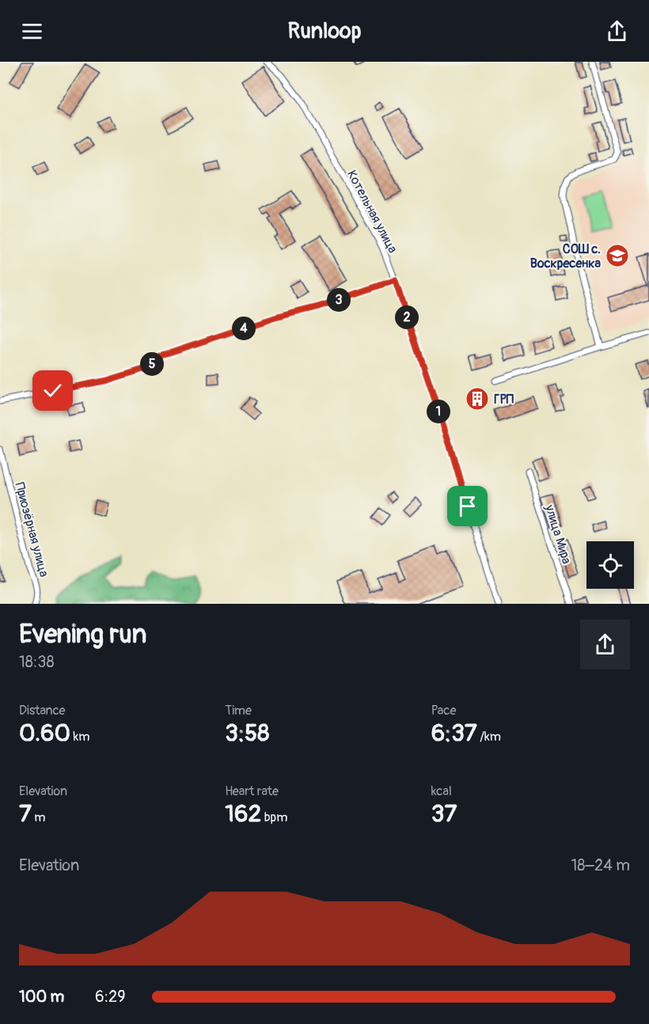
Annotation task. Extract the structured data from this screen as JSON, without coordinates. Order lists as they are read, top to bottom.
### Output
{
  "streets": {
    "street": ["Котельная улица", "Приозёрная улица", "улица Мира"]
  },
  "places": {
    "school or university": ["СОШ с. Воскресенка"],
    "building": ["ГРП"]
  },
  "page": {
    "header": "Runloop",
    "pins": [
      "3",
      "2",
      "4",
      "5",
      "1"
    ],
    "heading": ["Evening run", "18:38"],
    "stats": [
      ["Distance", "0.60 km"],
      ["Time", "3:58"],
      ["Pace", "6:37 /km"],
      ["Elevation", "7 m"],
      ["Heart rate", "162 bpm"],
      ["kcal", "37"]
    ],
    "chart": ["Elevation", "18–24 m"],
    "list": [
      {
        "name": "100 m",
        "note": "6:29"
      }
    ]
  }
}
